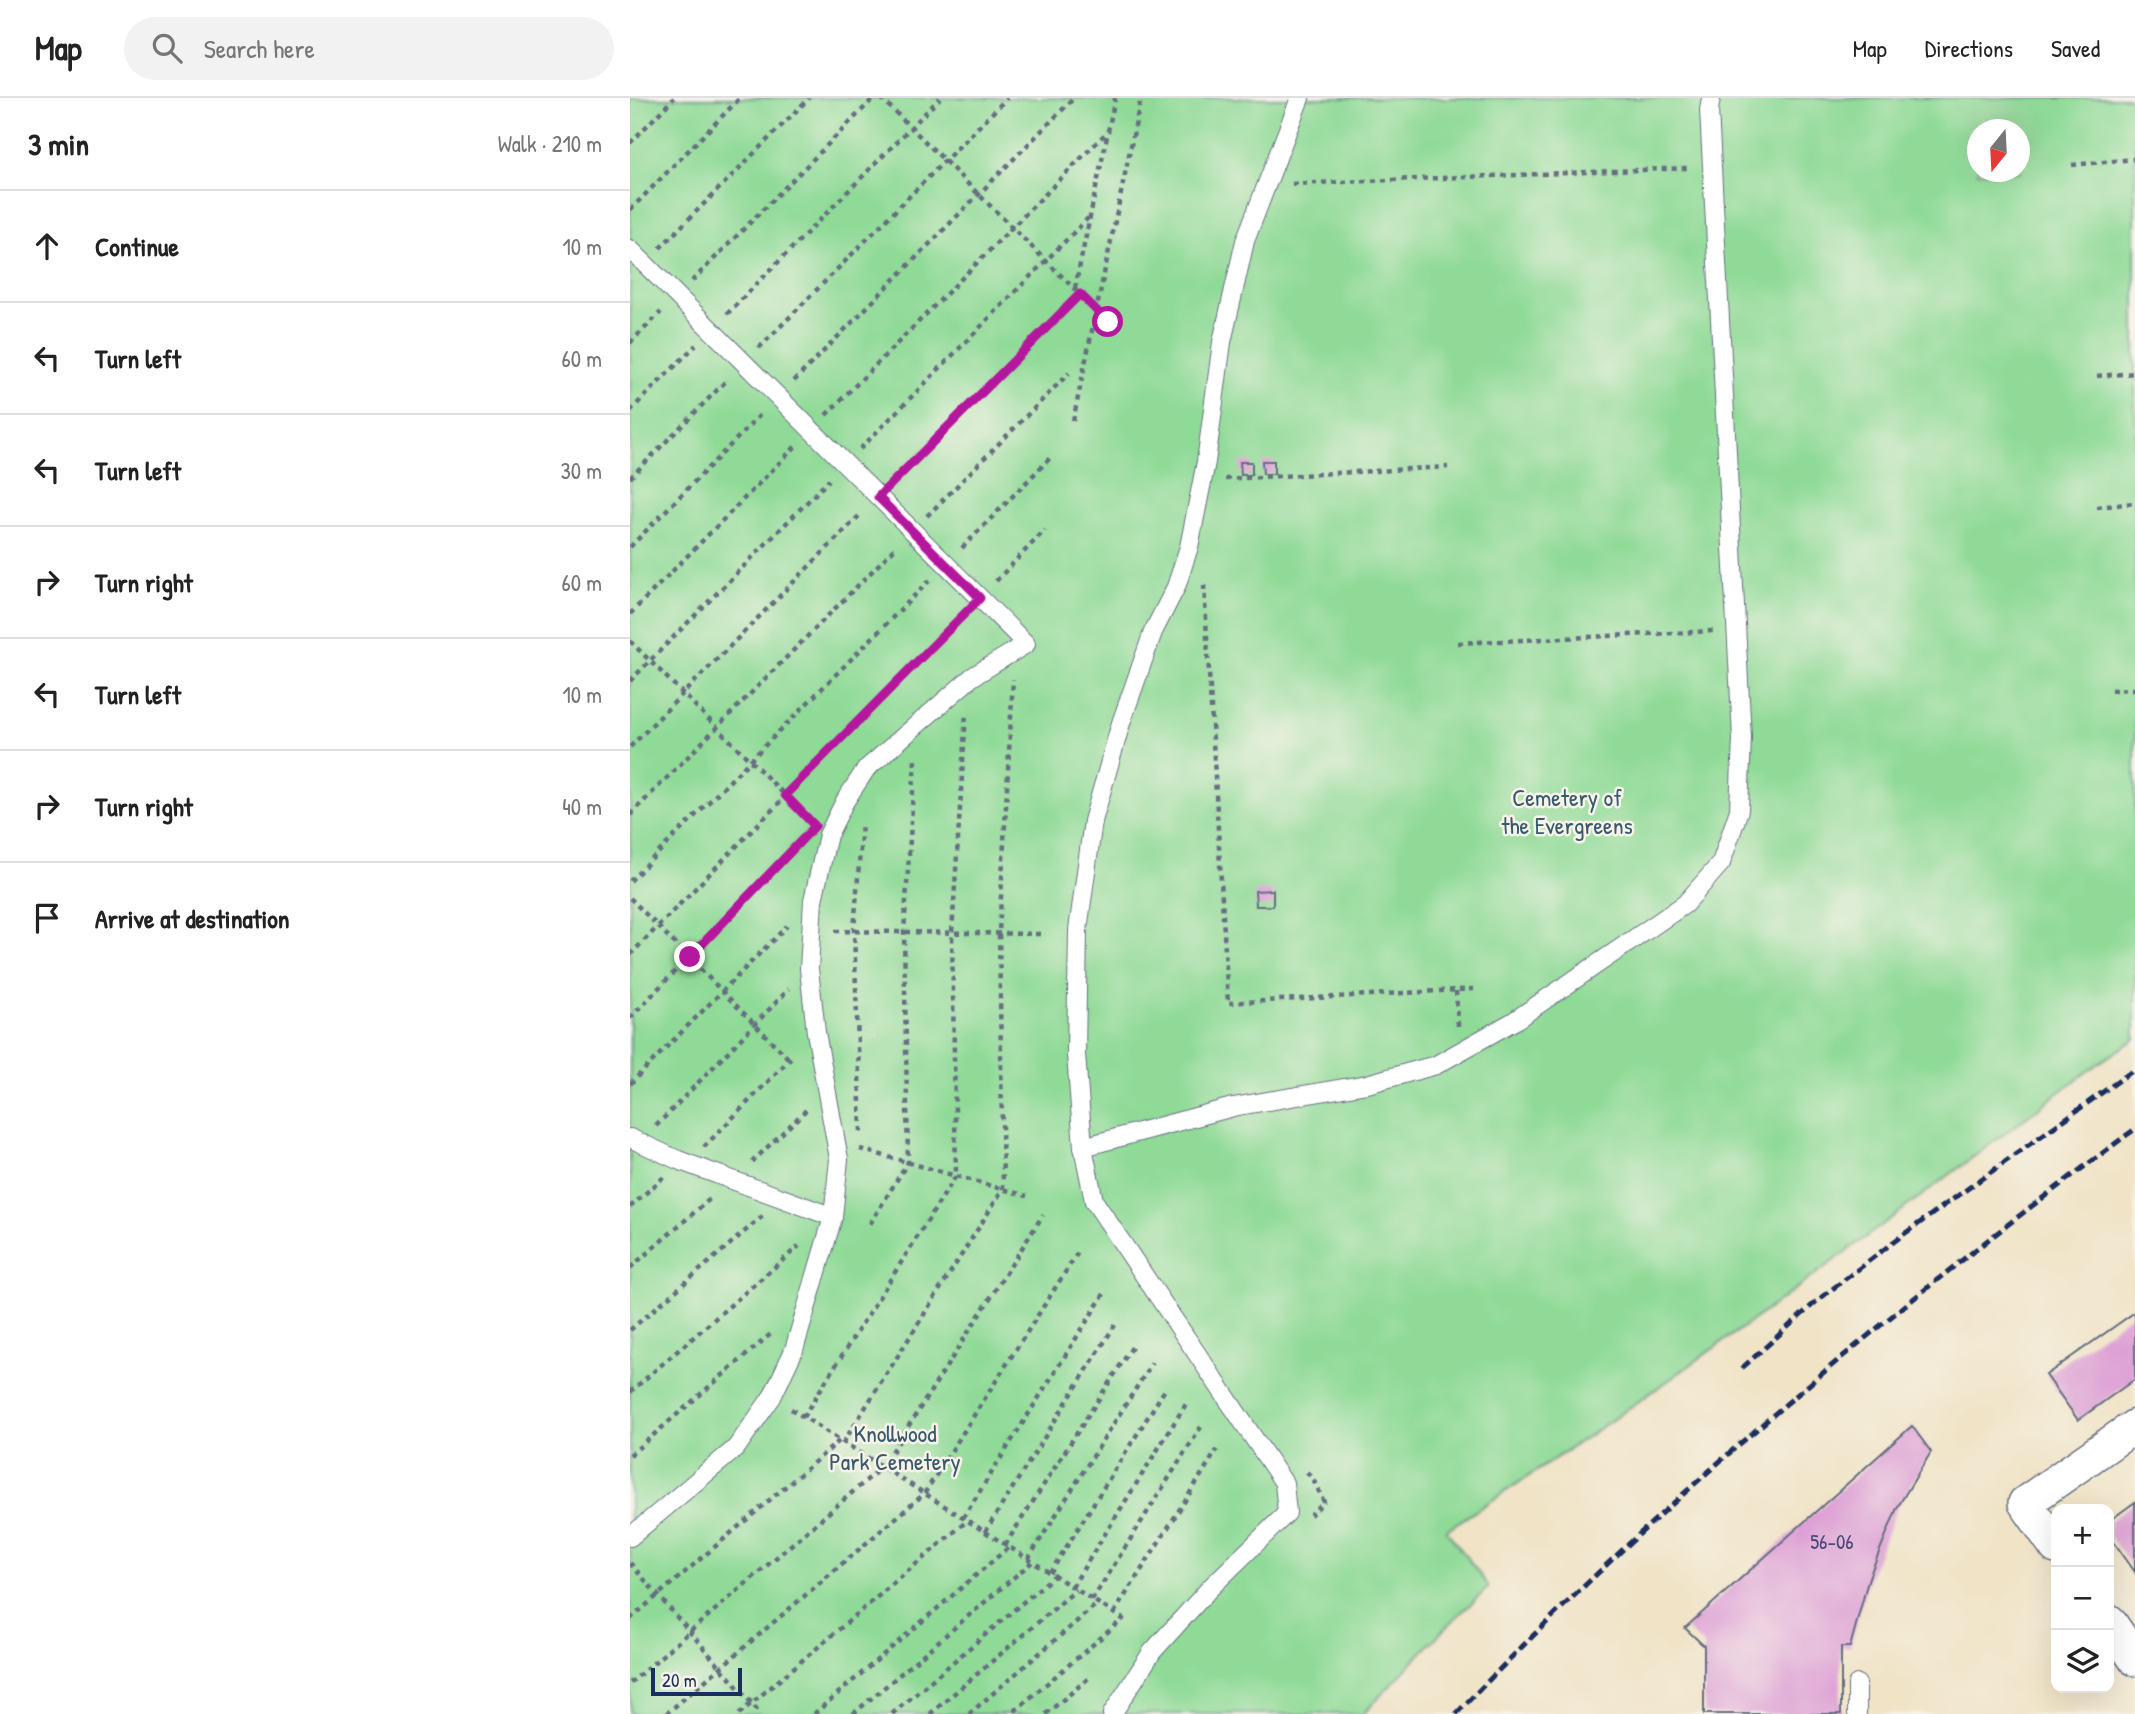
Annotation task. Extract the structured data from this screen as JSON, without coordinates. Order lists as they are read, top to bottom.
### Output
{
  "parks": ["Cemetery of the Evergreens", "Knollwood Park Cemetery"],
  "house_numbers": ["56-06"],
  "scale_bar": "20 m",
  "north": "bottom",
  "page": {
    "header": "Map",
    "search": "Search here",
    "nav": ["Map", "Directions", "Saved"],
    "heading": ["3 min", "Walk · 210 m"],
    "list": [
      ["Continue", "10 m"],
      ["Turn left", "60 m"],
      ["Turn left", "30 m"],
      ["Turn right", "60 m"],
      ["Turn left", "10 m"],
      ["Turn right", "40 m"],
      "Arrive at destination"
    ],
    "map_buttons": ["+", "−"],
    "scale": "20 m"
  }
}
